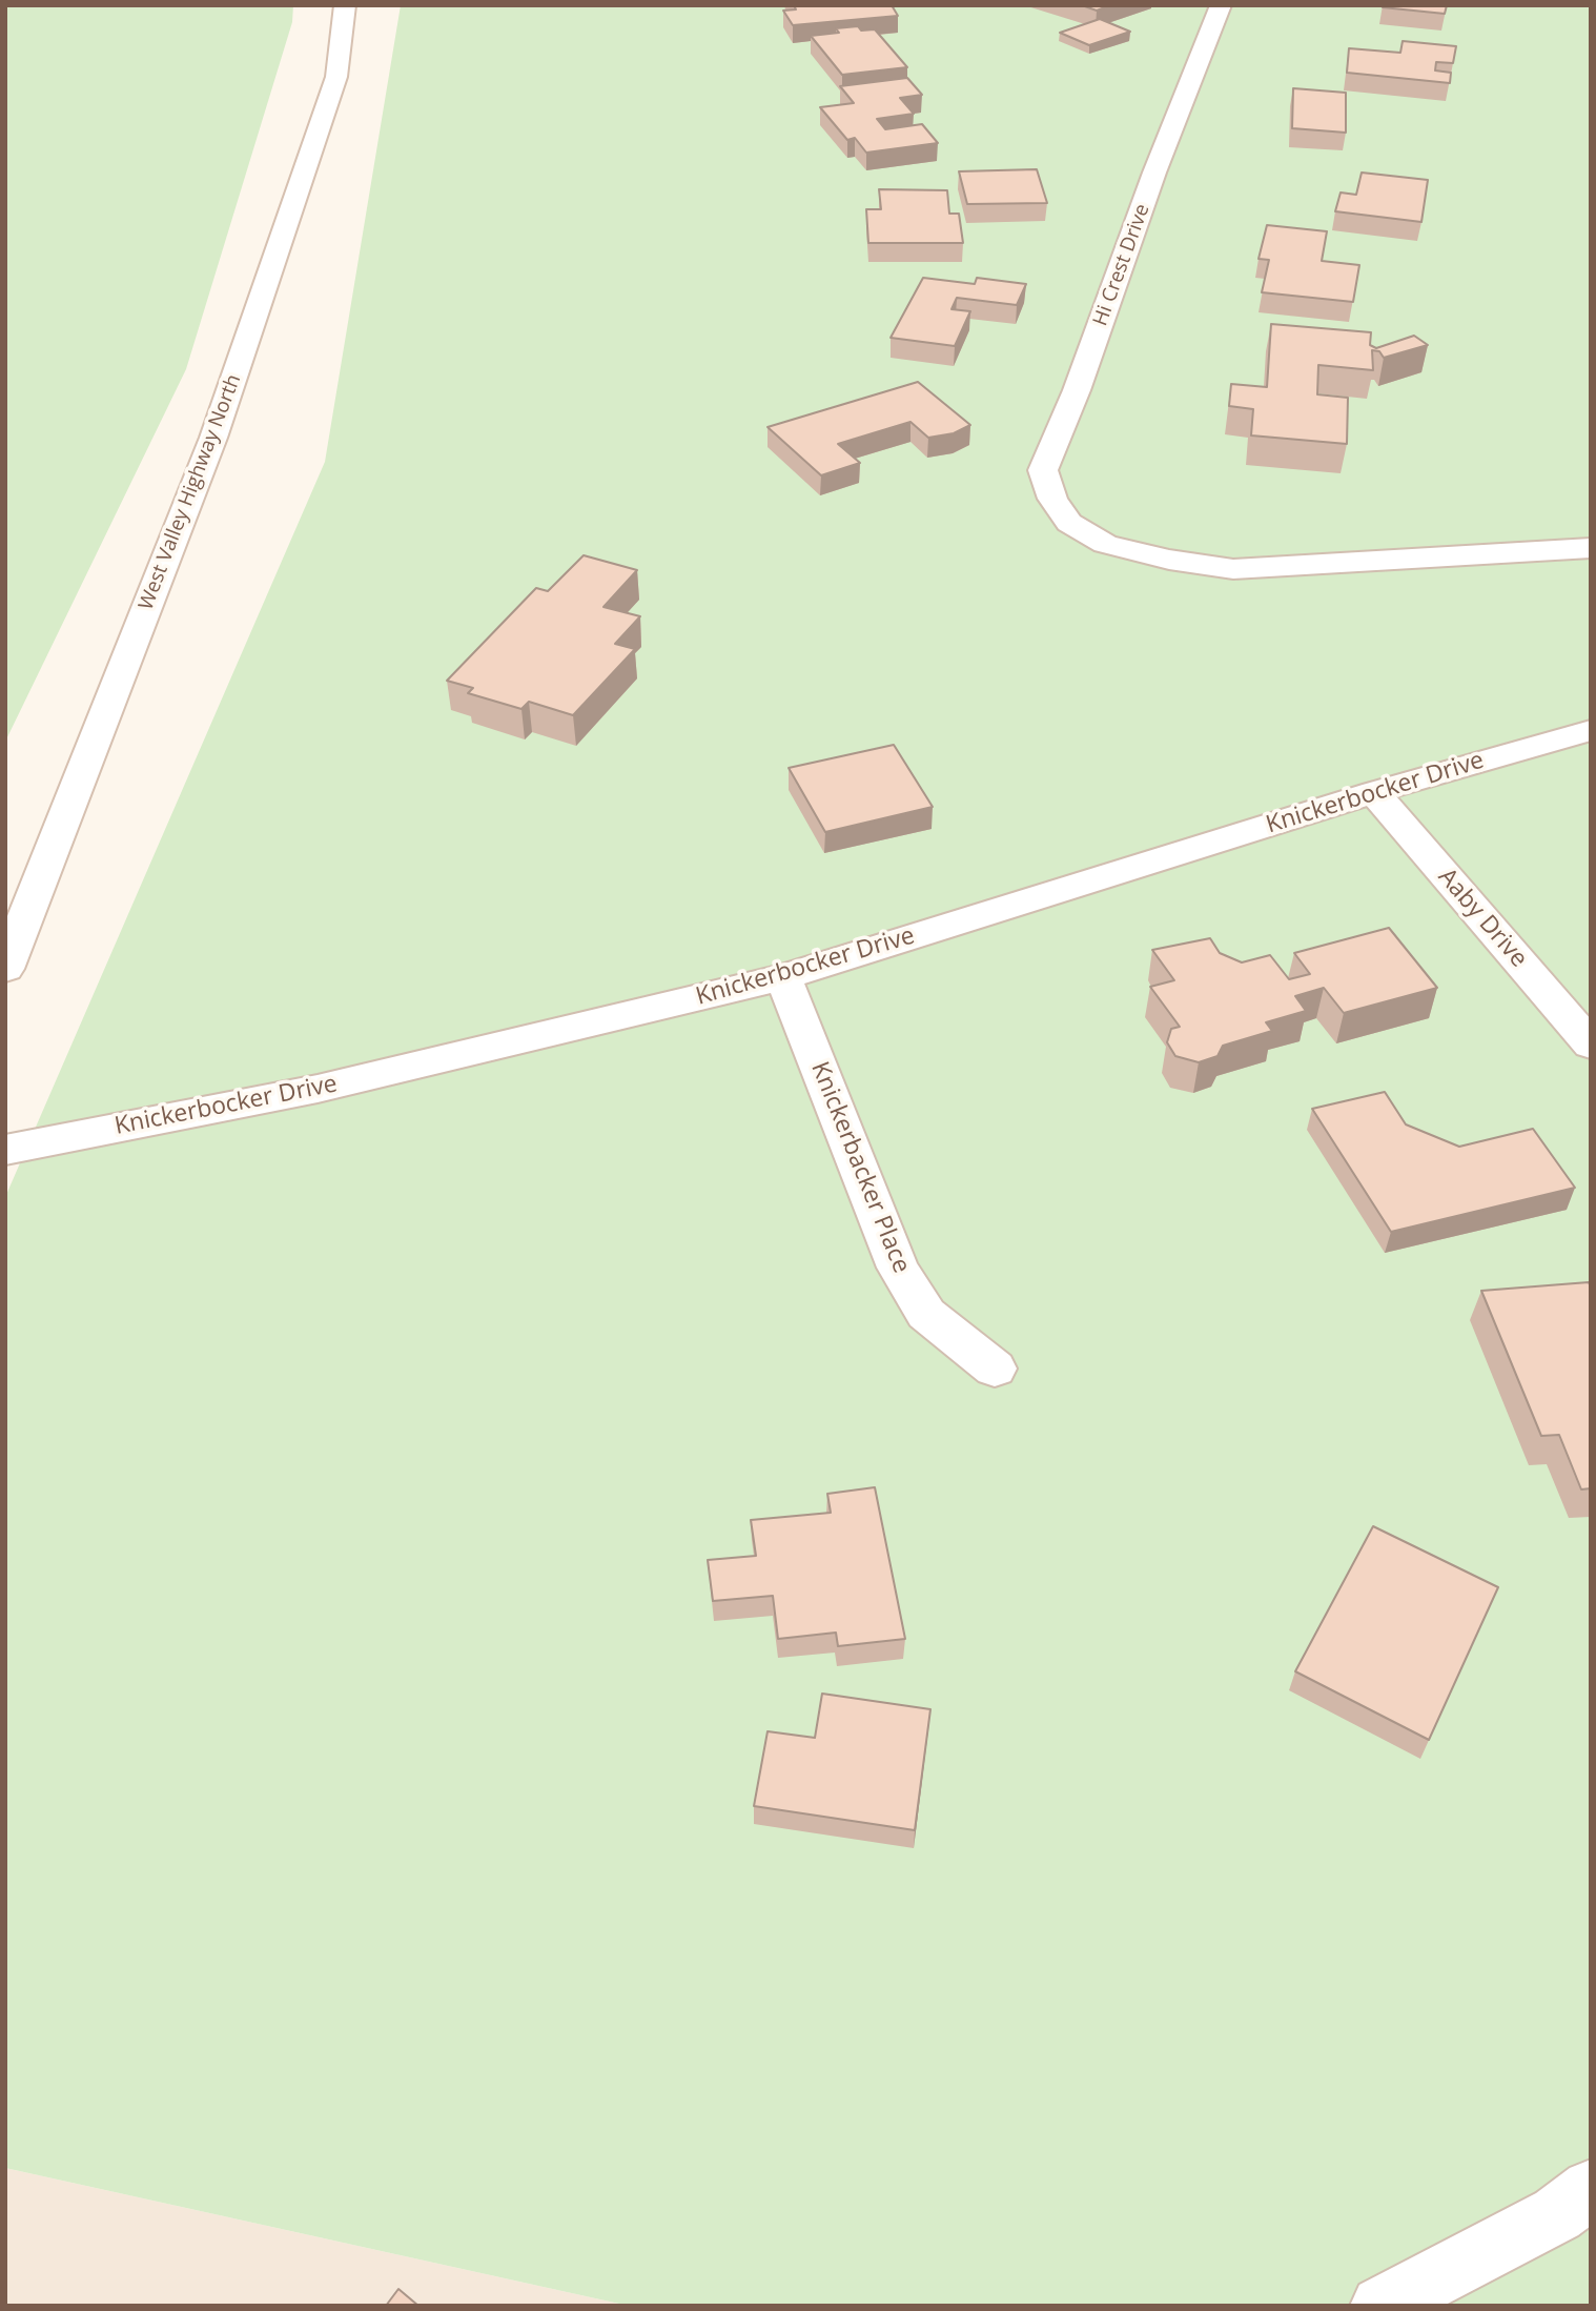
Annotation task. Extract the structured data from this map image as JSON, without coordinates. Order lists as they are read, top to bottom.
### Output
{
  "streets": {
    "street": [
      "Hi Crest Drive",
      "West Valley Highway North",
      "Knickerbocker Drive",
      "Aaby Drive",
      "Knickerbacker Place"
    ]
  },
  "crossings": [
    ["Knickerbocker Drive", "Aaby Drive"],
    ["Knickerbocker Drive", "Knickerbacker Place"]
  ]
}
